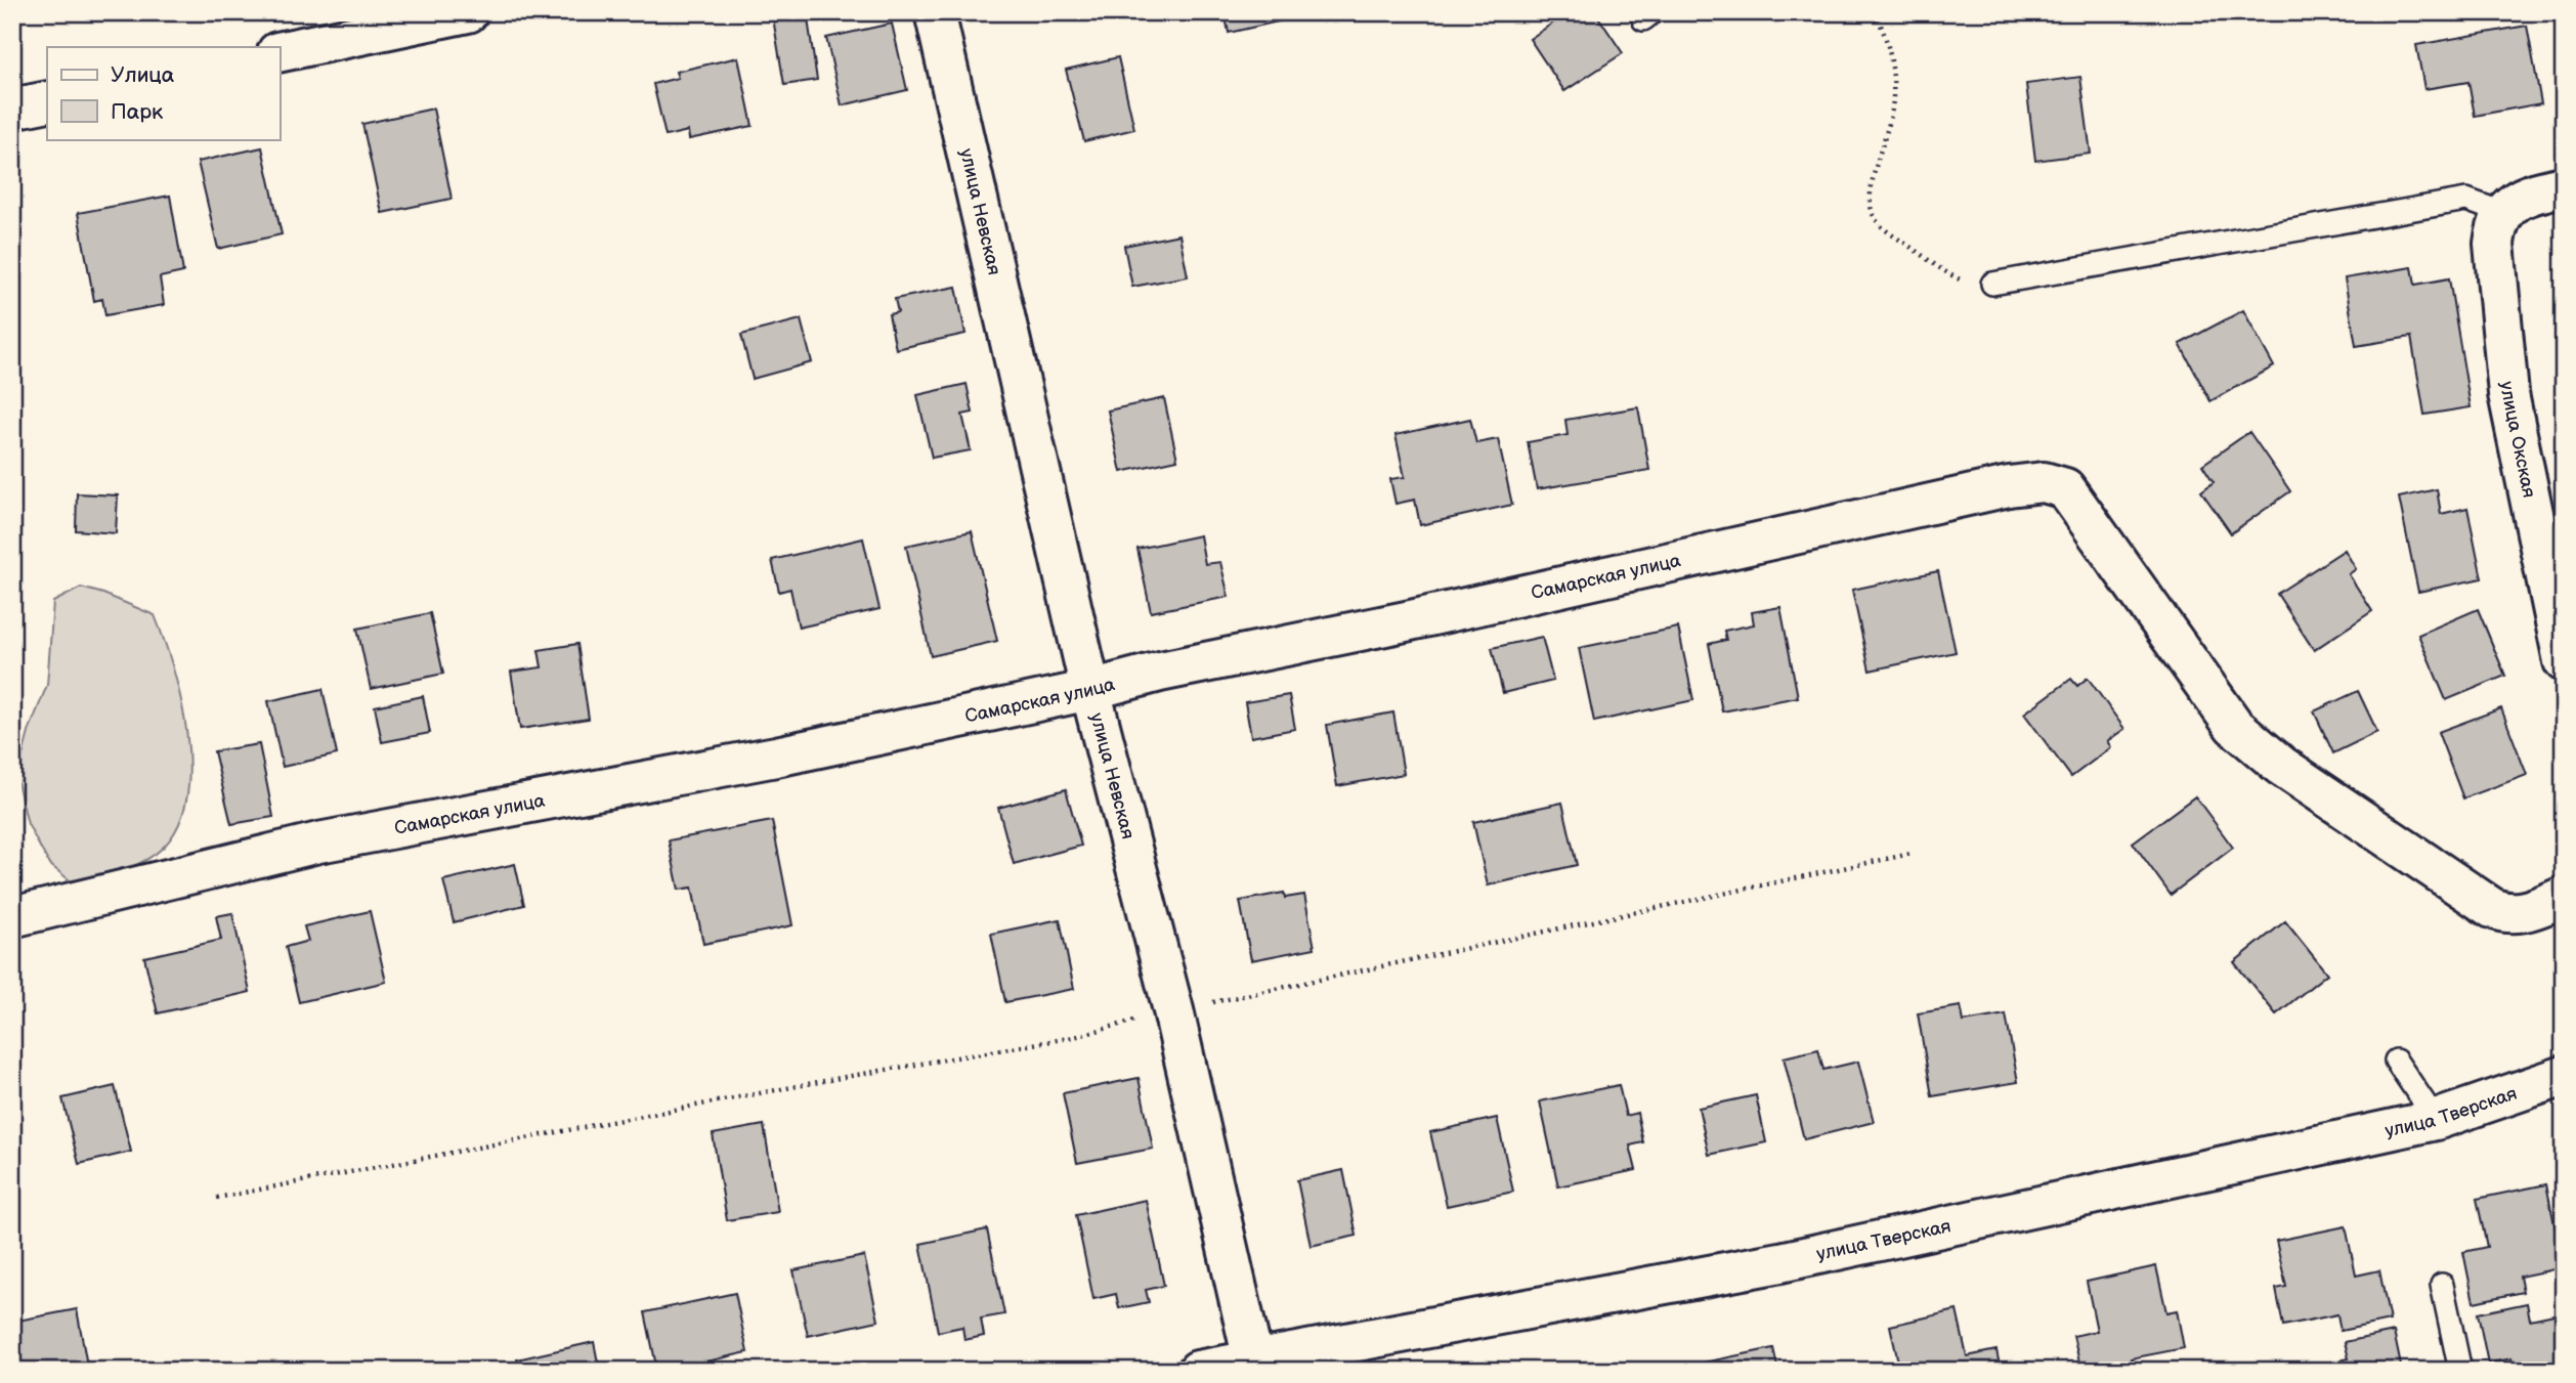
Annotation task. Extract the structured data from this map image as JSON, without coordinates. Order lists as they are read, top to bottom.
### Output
{
  "streets": {
    "street": [
      "улица Невская",
      "улица Окская",
      "Самарская улица",
      "улица Тверская"
    ]
  },
  "crossings": [
    ["улица Невская", "Самарская улица"],
    ["улица Невская", "улица Тверская"]
  ],
  "legend": ["Улица", "Парк"]
}
